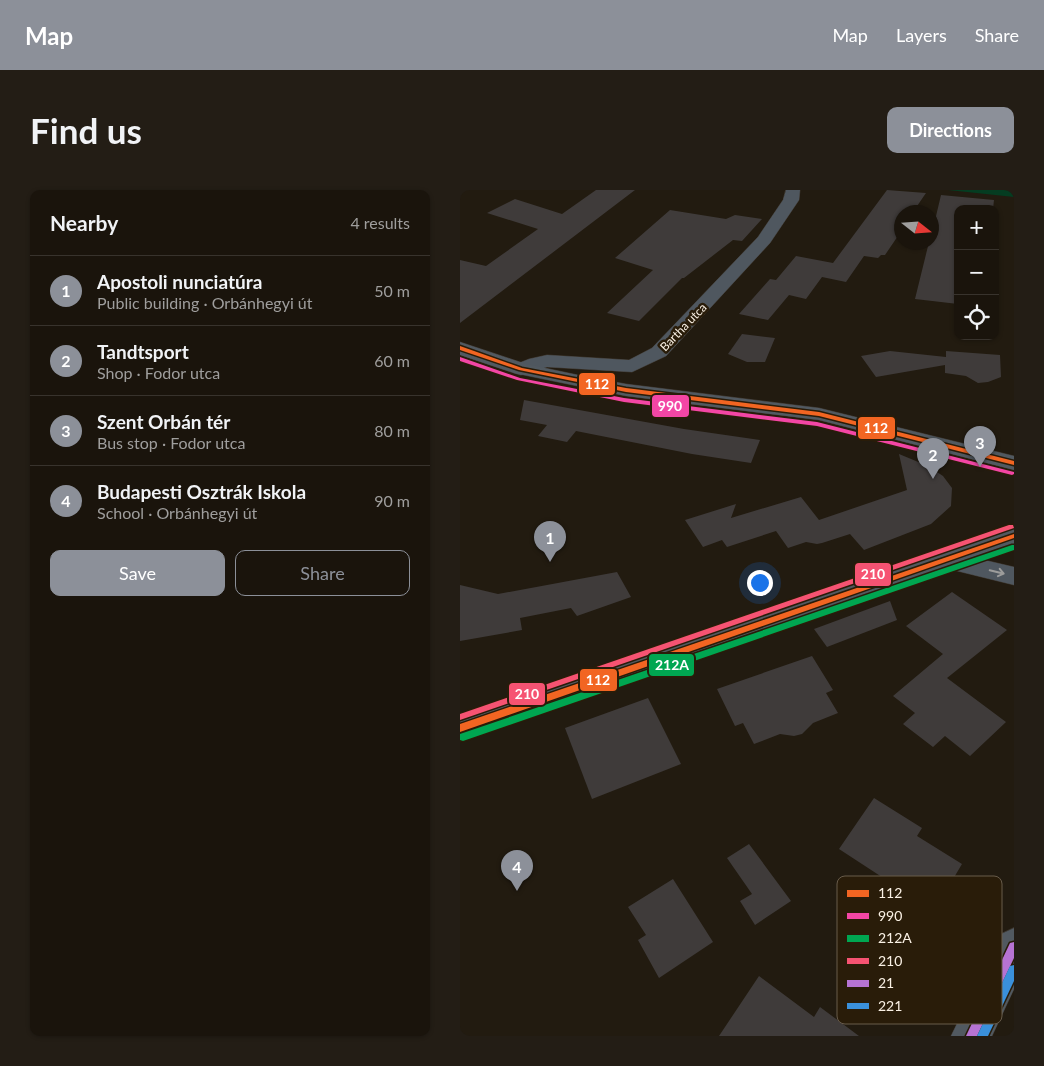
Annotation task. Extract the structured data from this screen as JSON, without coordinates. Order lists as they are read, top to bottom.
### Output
{
  "streets": {
    "street": ["Bartha utca"]
  },
  "lines": [
    "transit line 112",
    "transit line 990",
    "transit line 210",
    "transit line 212A",
    "transit line 21",
    "transit line 221"
  ],
  "legend": [
    "112",
    "990",
    "212A",
    "210",
    "21",
    "221"
  ],
  "north": "right",
  "page": {
    "header": "Map",
    "nav": ["Map", "Layers", "Share"],
    "buttons": [
      "Directions",
      ["Save", "Share"]
    ],
    "title": "Find us",
    "heading": ["Nearby", "4 results"],
    "map_buttons": ["+", "−"],
    "list": [
      {
        "mark": "1",
        "name": "Apostoli nunciatúra",
        "note": "Public building · Orbánhegyi út",
        "value": "50 m"
      },
      {
        "mark": "2",
        "name": "Tandtsport",
        "note": "Shop · Fodor utca",
        "value": "60 m"
      },
      {
        "mark": "3",
        "name": "Szent Orbán tér",
        "note": "Bus stop · Fodor utca",
        "value": "80 m"
      },
      {
        "mark": "4",
        "name": "Budapesti Osztrák Iskola",
        "note": "School · Orbánhegyi út",
        "value": "90 m"
      }
    ],
    "pins": [
      "3",
      "2",
      "1",
      "4"
    ]
  }
}
